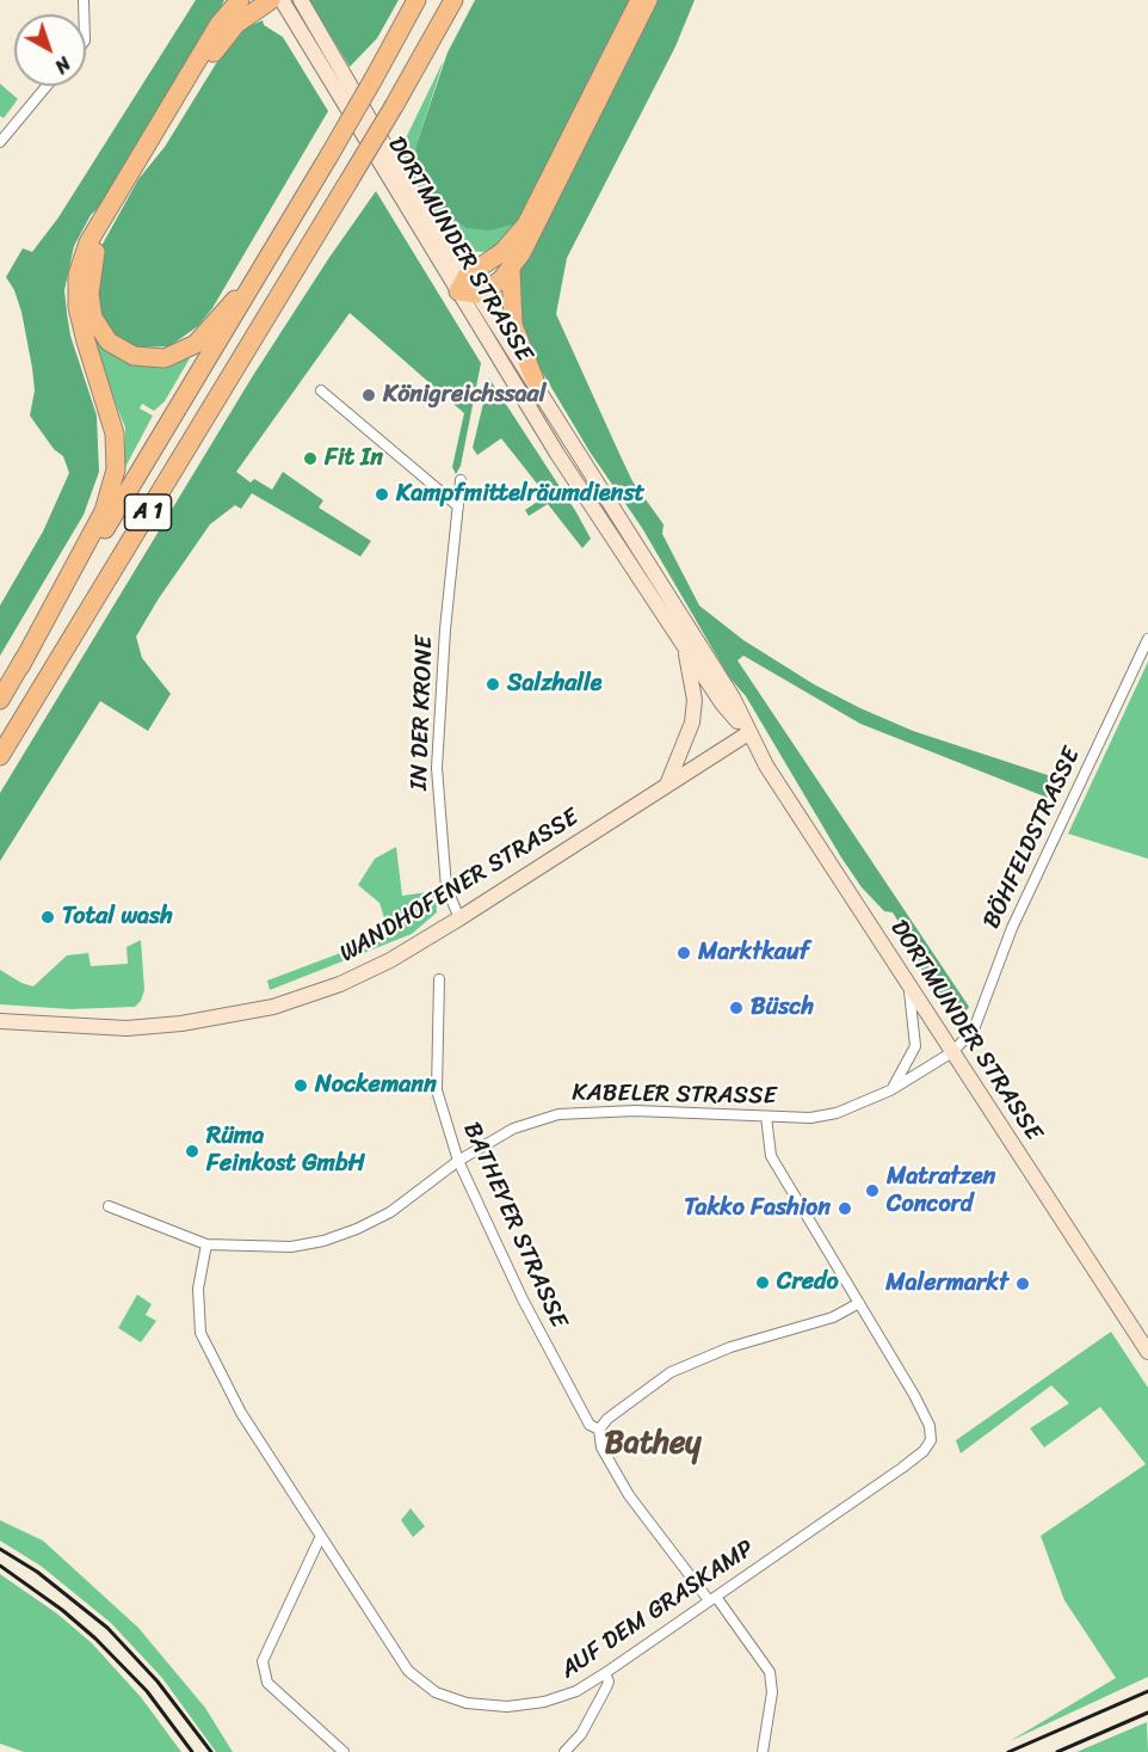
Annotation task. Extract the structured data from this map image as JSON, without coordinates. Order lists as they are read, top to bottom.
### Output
{
  "streets": {
    "highway": ["A 1"],
    "main road": ["DORTMUNDER STRASSE", "WANDHOFENER STRASSE"],
    "street": [
      "IN DER KRONE",
      "BÖHFELDSTRASSE",
      "KABELER STRASSE",
      "BATHEYER STRASSE",
      "AUF DEM GRASKAMP"
    ]
  },
  "crossings": [
    ["DORTMUNDER STRASSE", "BÖHFELDSTRASSE"],
    ["DORTMUNDER STRASSE", "WANDHOFENER STRASSE"],
    ["DORTMUNDER STRASSE", "KABELER STRASSE"],
    ["IN DER KRONE", "WANDHOFENER STRASSE"],
    ["BÖHFELDSTRASSE", "KABELER STRASSE"],
    ["KABELER STRASSE", "BATHEYER STRASSE"],
    ["KABELER STRASSE", "AUF DEM GRASKAMP"],
    ["BATHEYER STRASSE", "AUF DEM GRASKAMP"]
  ],
  "districts": ["Bathey"],
  "places": [
    "Königreichssaal",
    "Fit In",
    "Kampfmittelräumdienst",
    "Salzhalle",
    "Total wash",
    "Marktkauf",
    "Büsch",
    "Nockemann",
    "Rüma Feinkost GmbH",
    "Matratzen Concord",
    "Takko Fashion",
    "Credo",
    "Malermarkt"
  ],
  "north": "bottom right"
}
